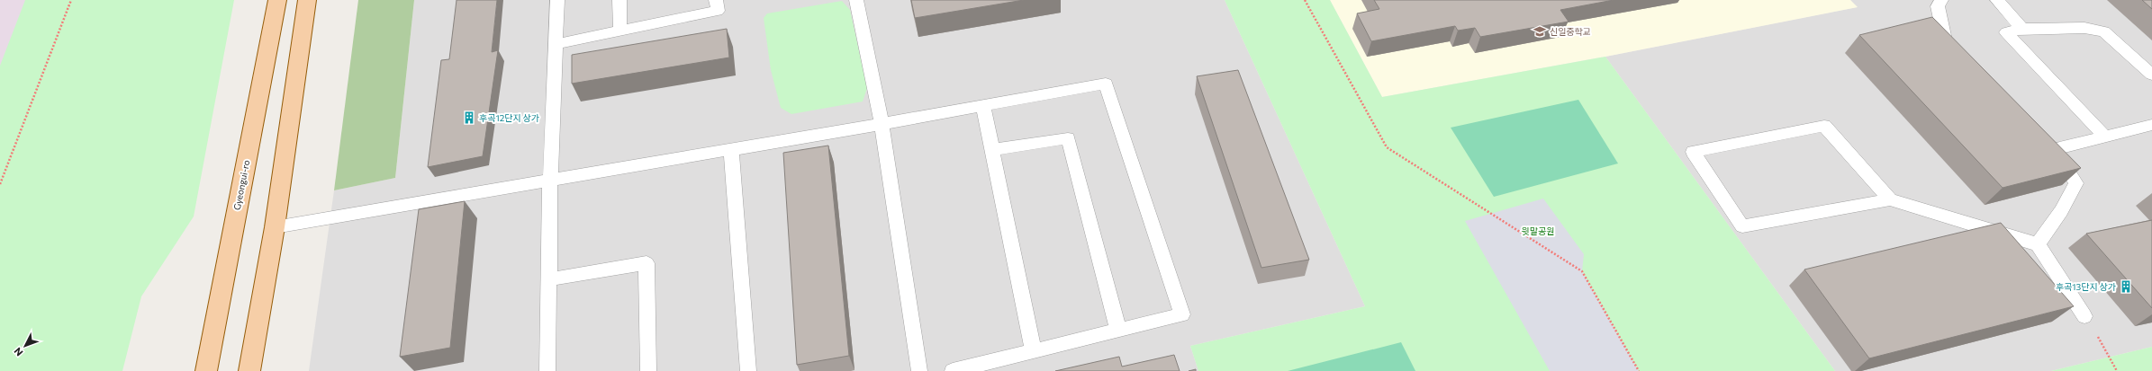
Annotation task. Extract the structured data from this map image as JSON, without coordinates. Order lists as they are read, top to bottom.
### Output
{
  "streets": {
    "main road": ["Gyeongui-ro"]
  },
  "parks": ["윗말공원"],
  "places": {
    "school or university": ["신일중학교"],
    "building": ["후곡12단지 상가", "후곡13단지 상가"]
  },
  "north": "bottom left"
}
